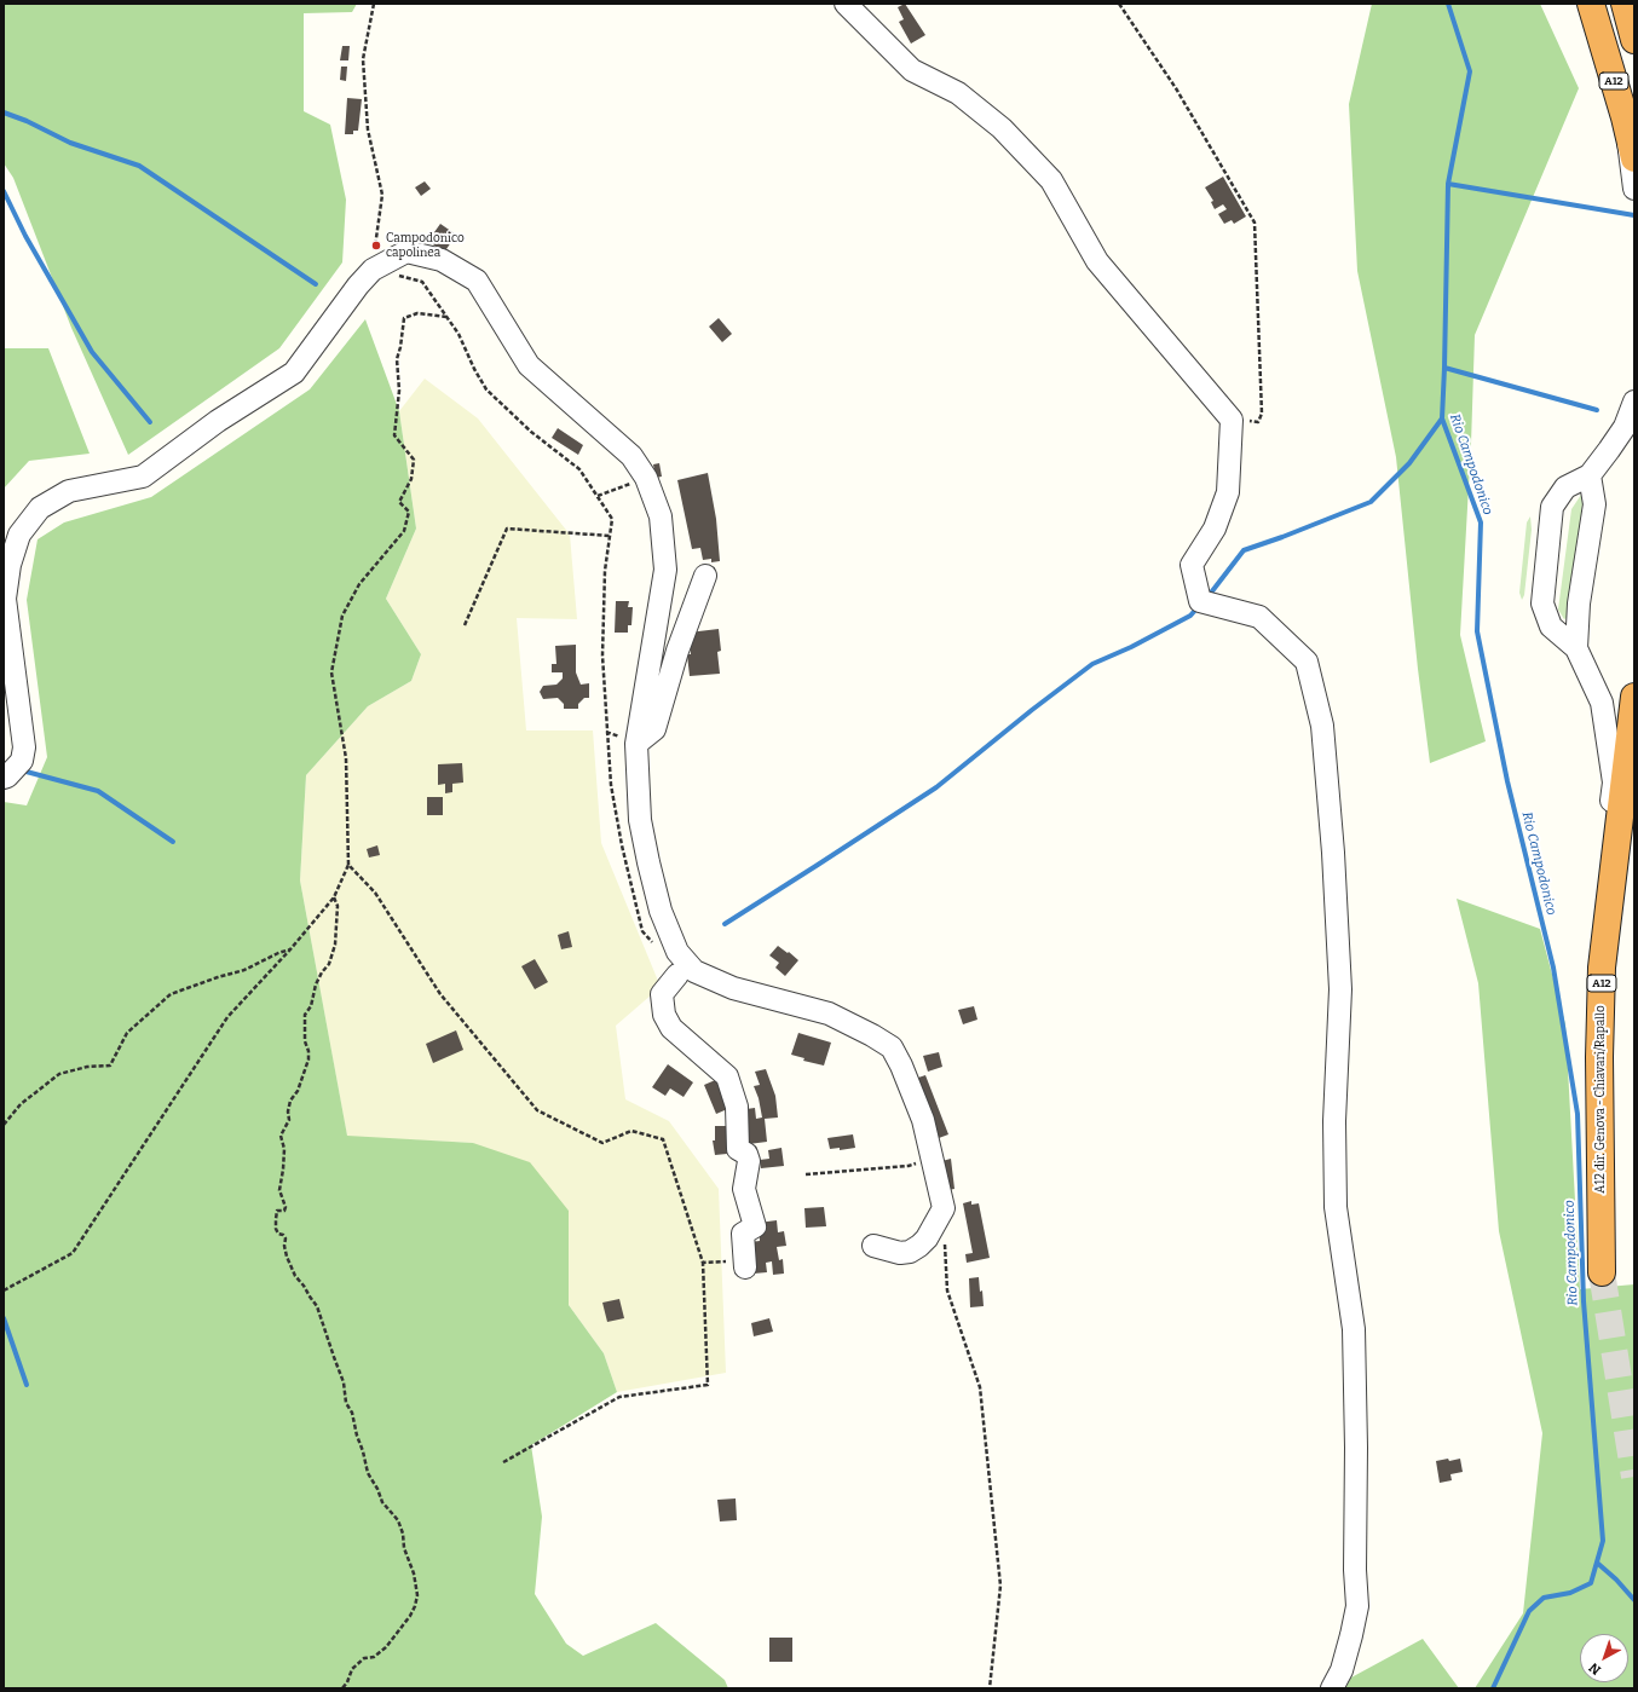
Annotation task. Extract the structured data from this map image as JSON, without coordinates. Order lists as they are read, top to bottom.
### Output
{
  "streets": {
    "highway": ["A12", "A12 dir. Genova - Chiavari/Rapallo"]
  },
  "water": ["Rio Campodonico"],
  "places": ["Campodonico capolinea"],
  "north": "bottom left"
}
